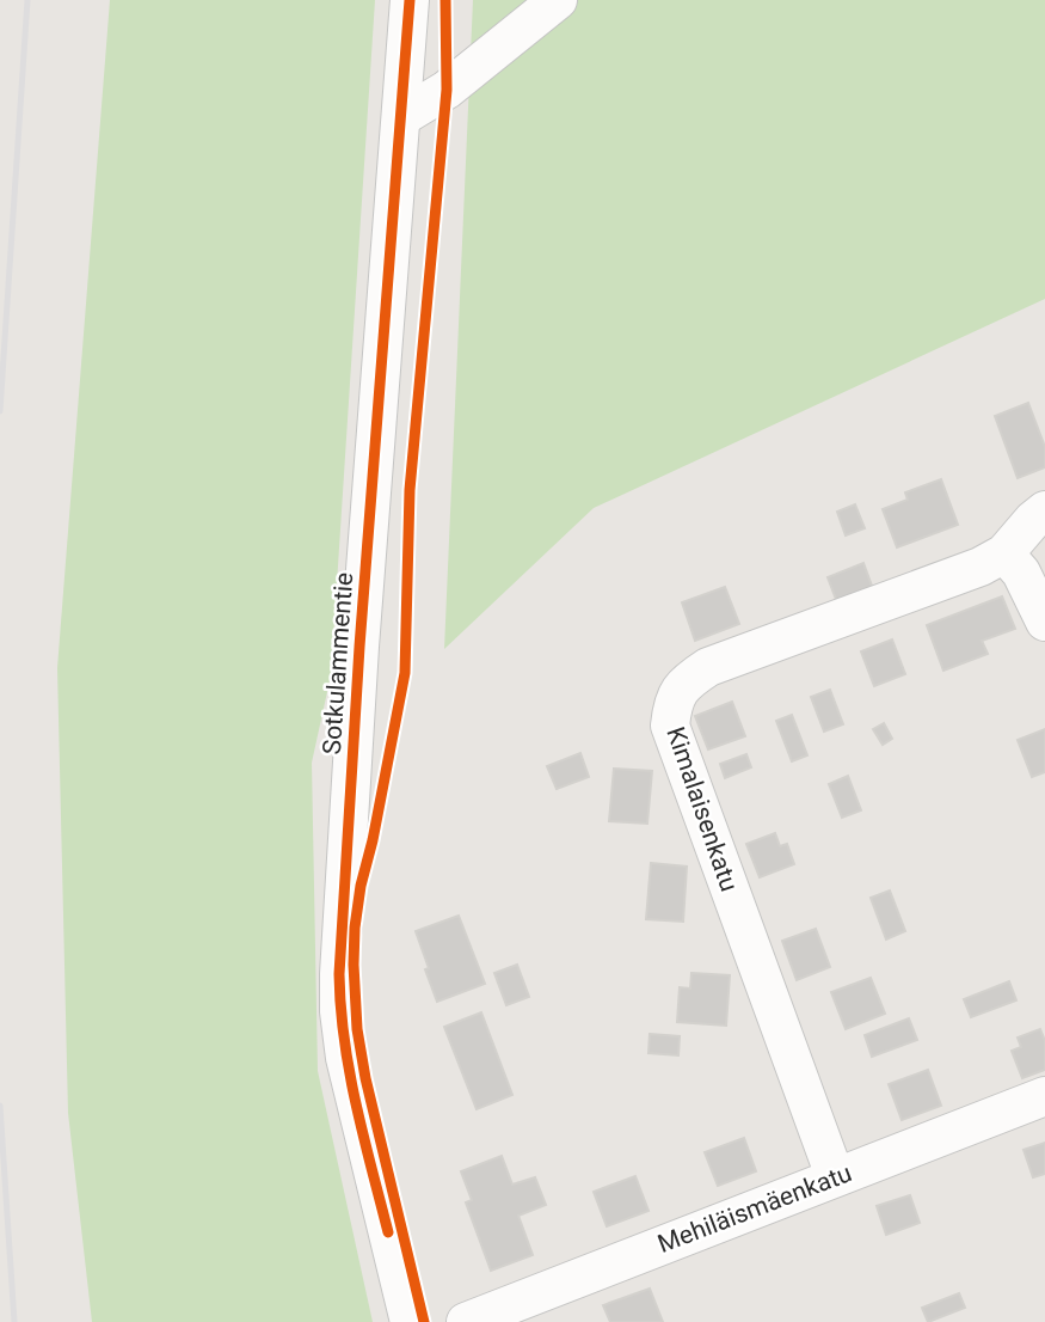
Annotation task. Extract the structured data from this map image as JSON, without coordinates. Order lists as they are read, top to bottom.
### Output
{
  "streets": {
    "street": ["Sotkulammentie", "Kimalaisenkatu", "Mehiläismäenkatu"]
  },
  "crossings": [
    ["Kimalaisenkatu", "Mehiläismäenkatu"]
  ]
}
